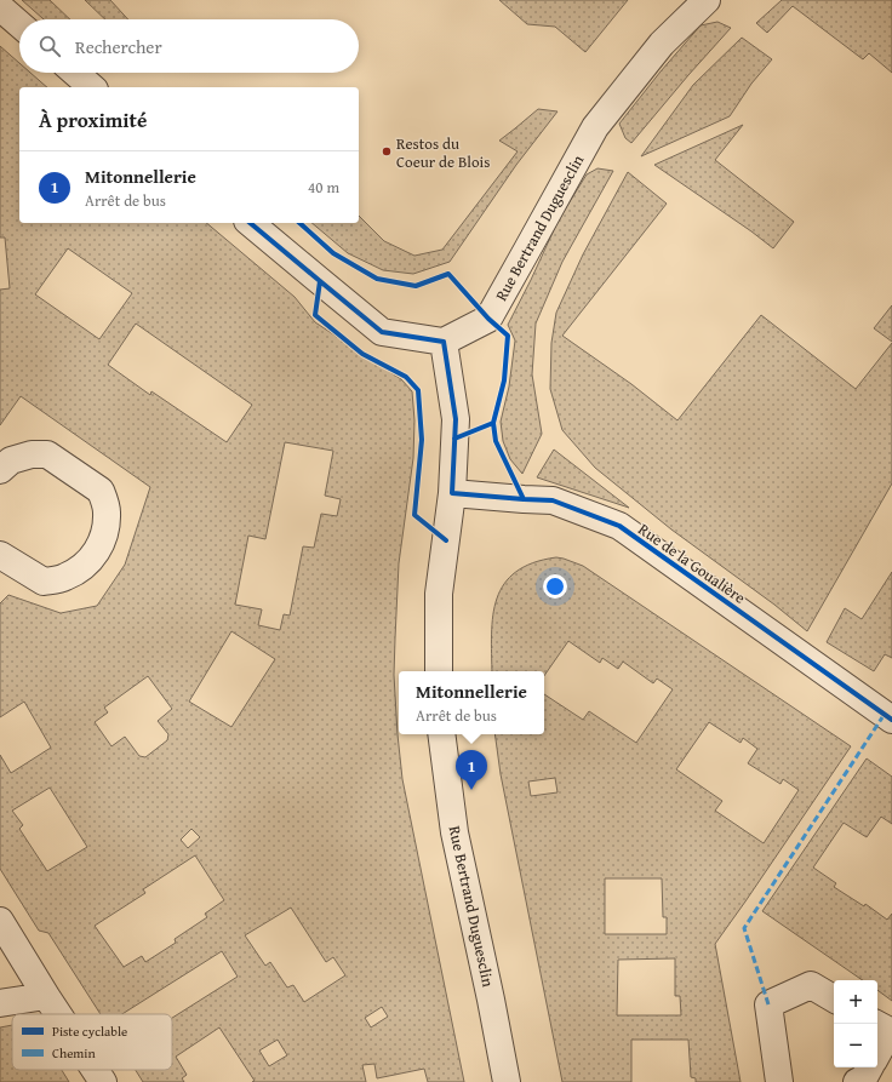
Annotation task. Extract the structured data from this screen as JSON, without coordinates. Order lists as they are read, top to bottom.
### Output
{
  "streets": {
    "street": ["Rue Bertrand Duguesclin", "Rue de la Goualière"]
  },
  "places": ["Restos du Coeur de Blois"],
  "legend": ["Piste cyclable", "Chemin"],
  "page": {
    "search": "Rechercher",
    "heading": "À proximité",
    "list": [
      {
        "mark": "1",
        "name": "Mitonnellerie",
        "note": "Arrêt de bus",
        "value": "40 m"
      }
    ],
    "popup": ["Mitonnellerie", "Arrêt de bus"],
    "pins": "1",
    "map_buttons": ["+", "−"]
  }
}
